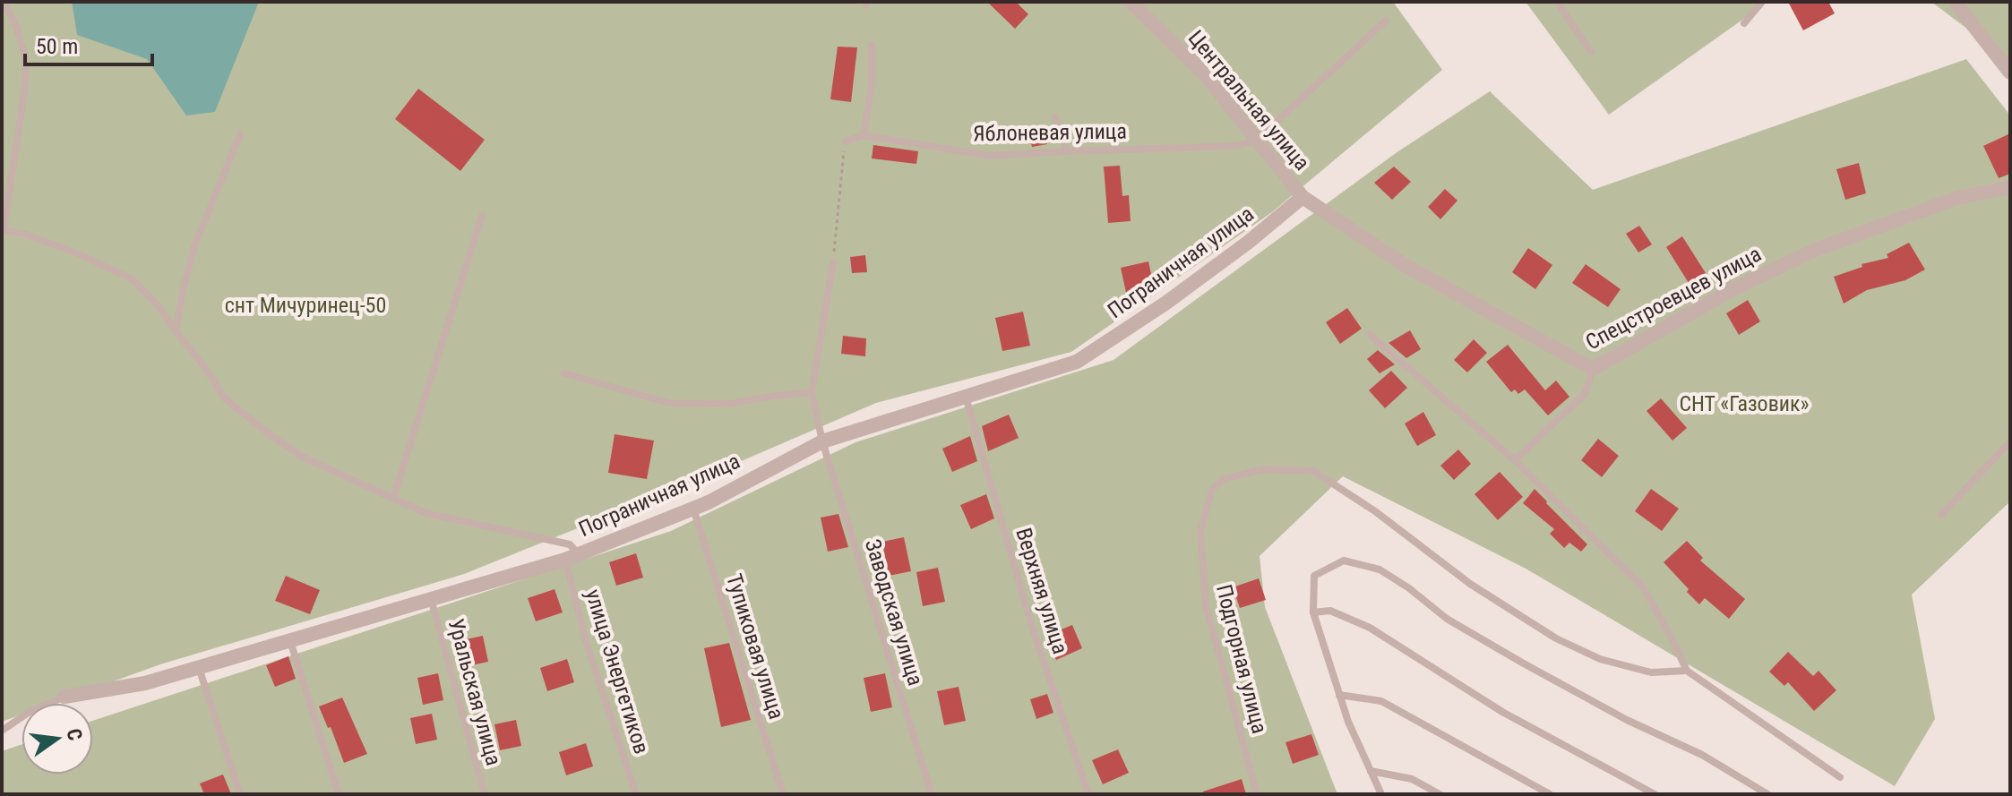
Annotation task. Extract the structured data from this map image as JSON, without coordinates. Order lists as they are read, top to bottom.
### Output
{
  "streets": {
    "street": ["Центральная улица", "Пограничная улица", "Спецстроевцев улица"],
    "lane": [
      "Яблоневая улица",
      "Верхняя улица",
      "Заводская улица",
      "Тупиковая улица",
      "Подгорная улица",
      "улица Энергетиков",
      "Уральская улица"
    ]
  },
  "crossings": [
    ["Центральная улица", "Яблоневая улица"],
    ["Центральная улица", "Пограничная улица"],
    ["Центральная улица", "Спецстроевцев улица"],
    ["Пограничная улица", "Спецстроевцев улица"],
    ["Пограничная улица", "Верхняя улица"],
    ["Пограничная улица", "Заводская улица"],
    ["Пограничная улица", "Тупиковая улица"],
    ["Пограничная улица", "улица Энергетиков"],
    ["Пограничная улица", "Уральская улица"]
  ],
  "parks": ["снт Мичуринец-50", "СНТ «Газовик»"],
  "scale_bar": "50 m",
  "north": "right"
}
